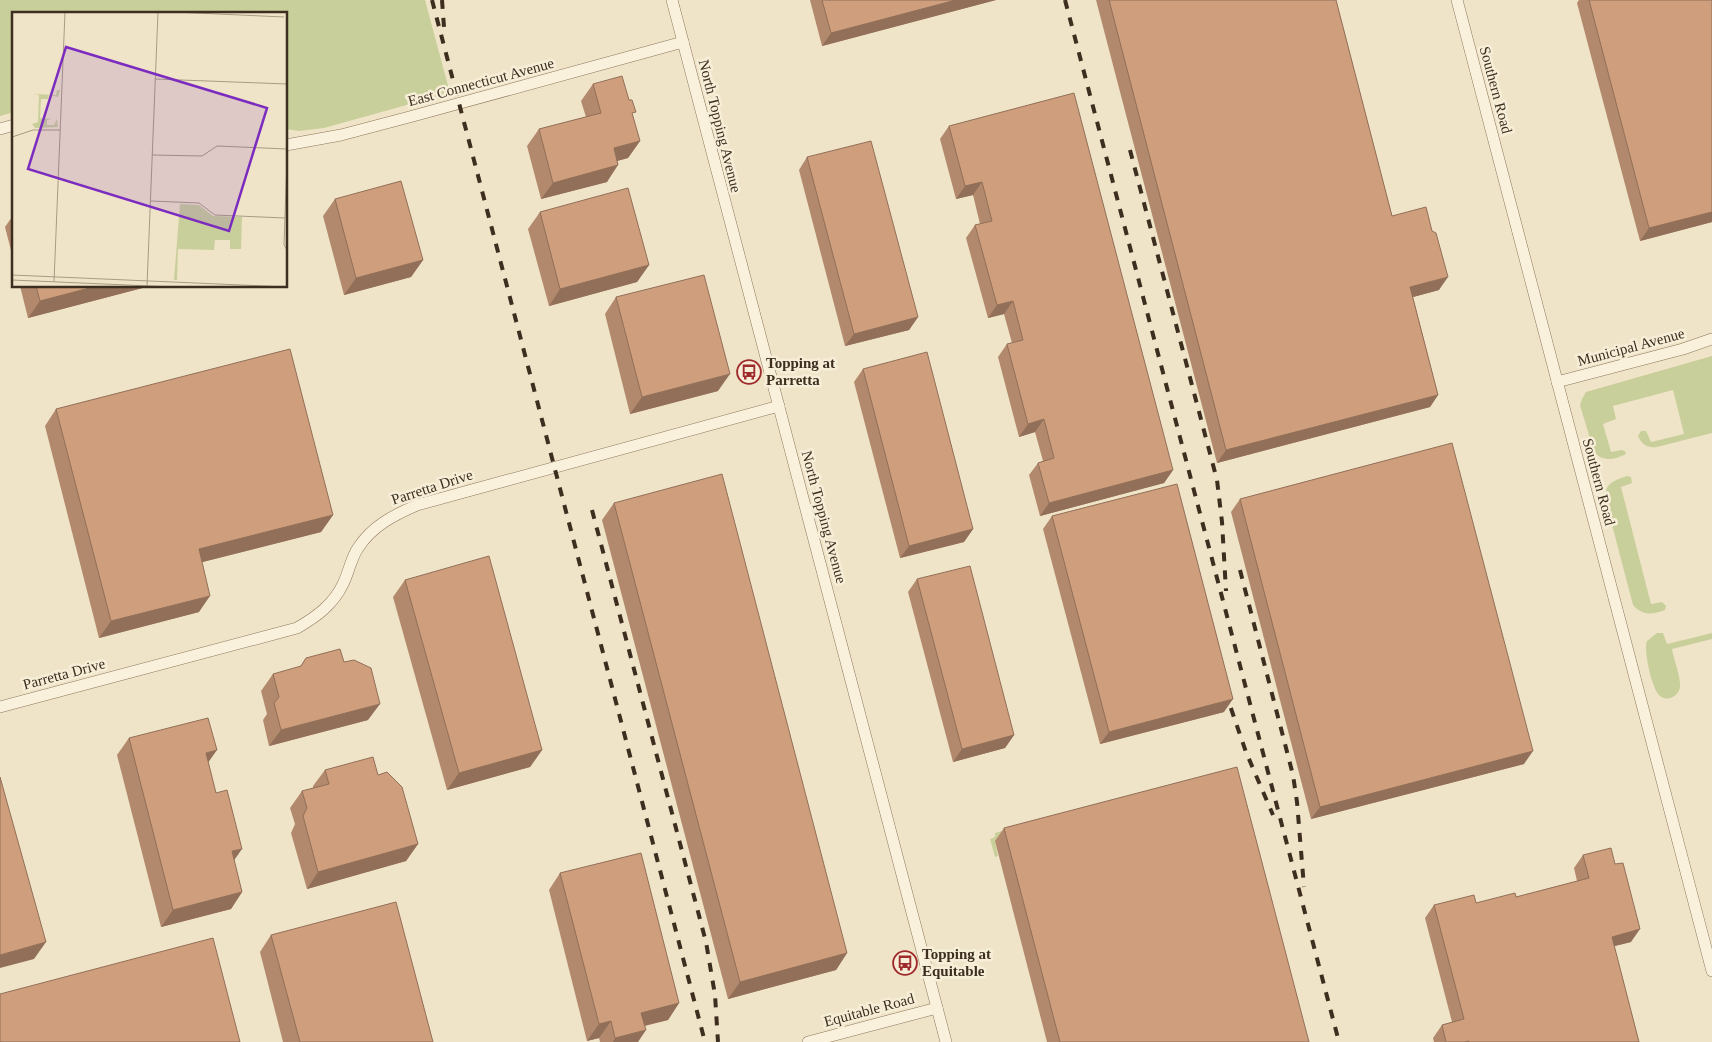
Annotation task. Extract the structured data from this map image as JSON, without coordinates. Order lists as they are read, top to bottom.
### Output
{
  "streets": {
    "street": [
      "East Connecticut Avenue",
      "Southern Road",
      "North Topping Avenue",
      "Municipal Avenue",
      "Parretta Drive",
      "Equitable Road"
    ]
  },
  "crossings": [
    ["East Connecticut Avenue", "North Topping Avenue"],
    ["Southern Road", "Municipal Avenue"],
    ["North Topping Avenue", "Parretta Drive"],
    ["North Topping Avenue", "Equitable Road"]
  ],
  "places": {
    "bus stop": ["Topping at Parretta", "Topping at Equitable"]
  }
}
